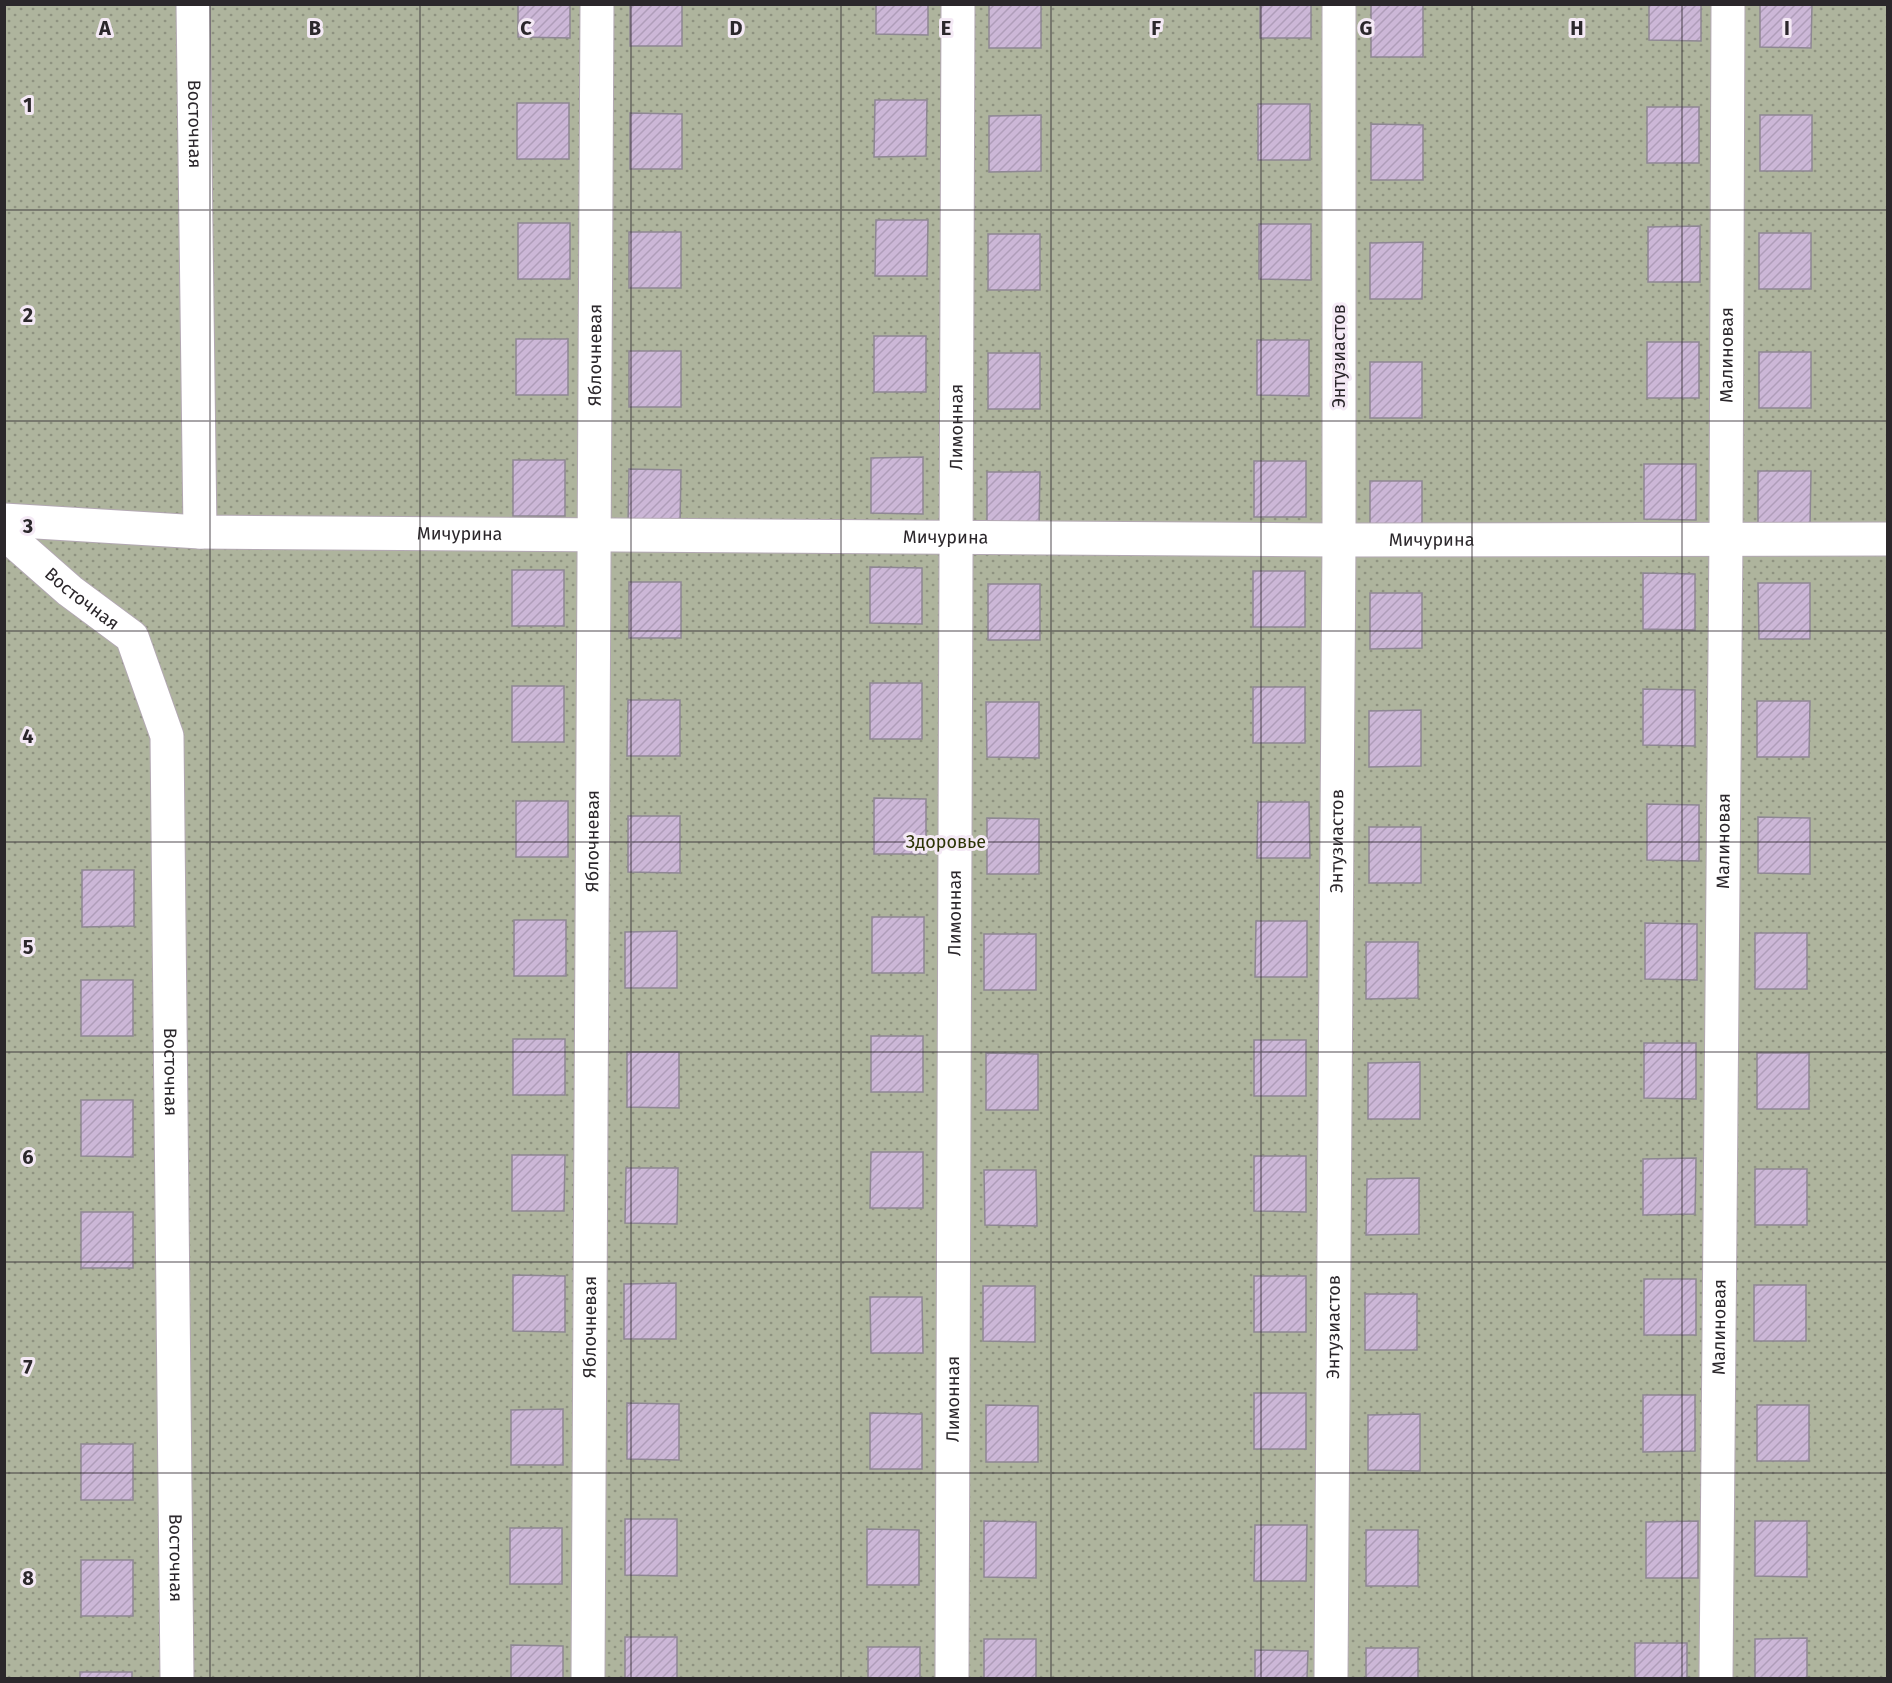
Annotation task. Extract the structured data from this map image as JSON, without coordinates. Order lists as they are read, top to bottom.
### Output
{
  "streets": {
    "street": [
      "Восточная",
      "Яблочневая",
      "Энтузиастов",
      "Малиновая",
      "Лимонная",
      "Мичурина"
    ]
  },
  "crossings": [
    ["Восточная", "Мичурина"],
    ["Яблочневая", "Мичурина"],
    ["Энтузиастов", "Мичурина"],
    ["Малиновая", "Мичурина"],
    ["Лимонная", "Мичурина"]
  ],
  "parks": ["Здоровье"],
  "grid": {
    "columns": [
      "A",
      "B",
      "C",
      "D",
      "E",
      "F",
      "G",
      "H",
      "I"
    ],
    "rows": [
      "1",
      "2",
      "3",
      "4",
      "5",
      "6",
      "7",
      "8"
    ]
  }
}
